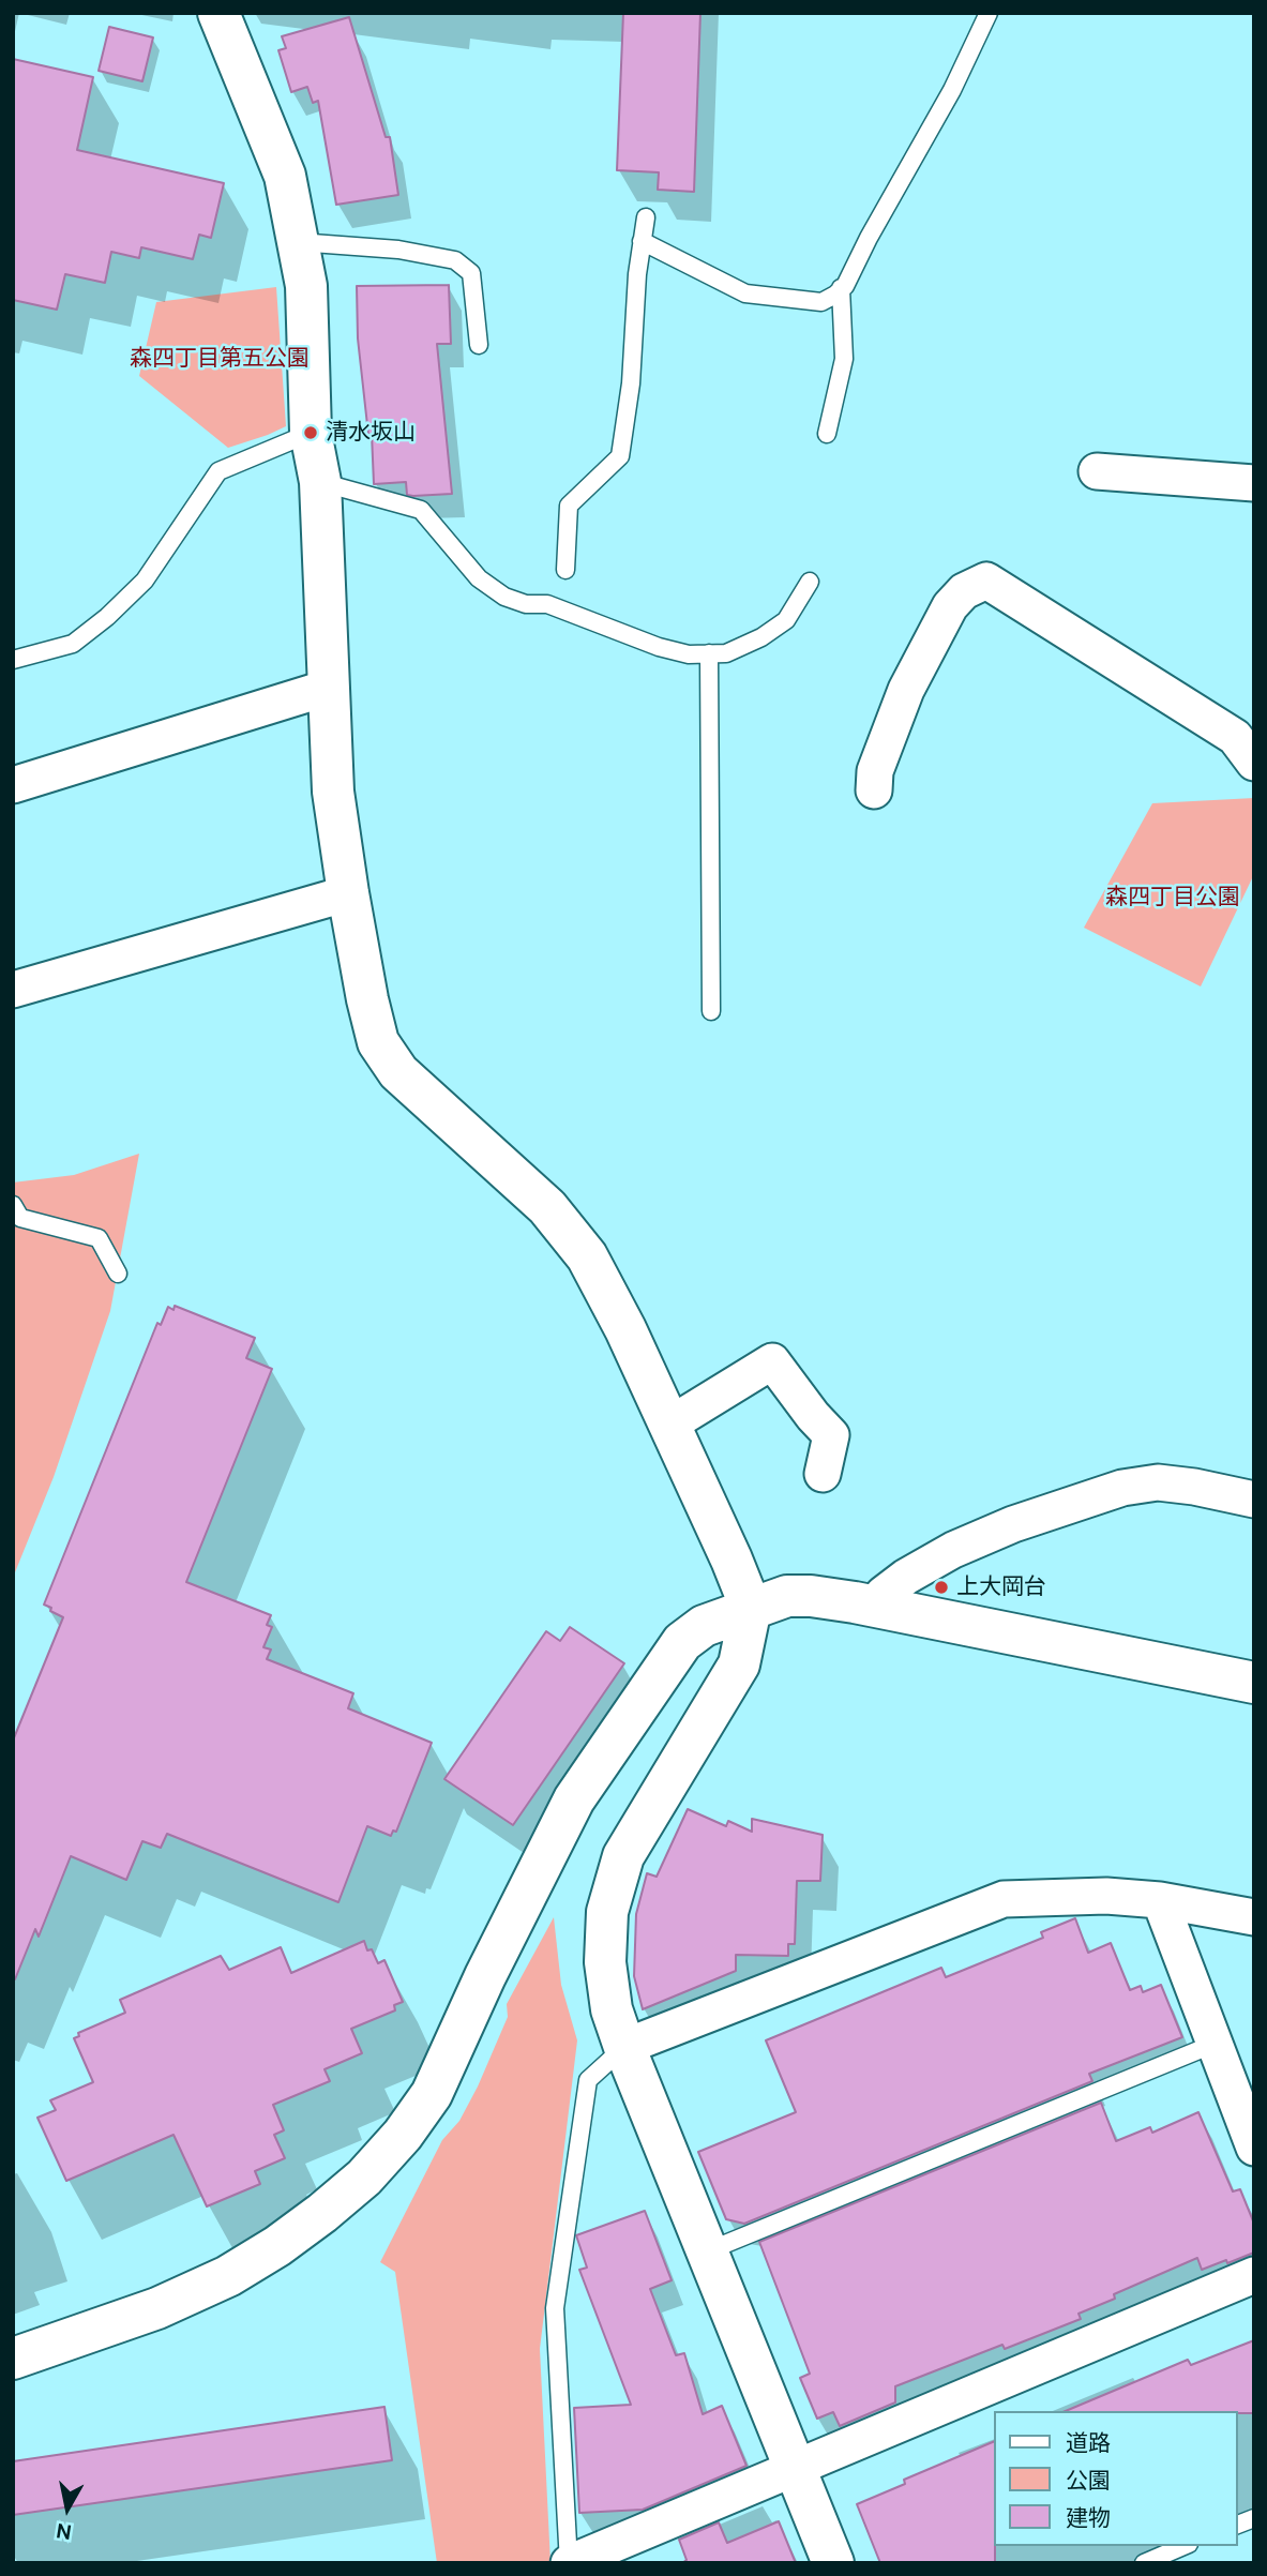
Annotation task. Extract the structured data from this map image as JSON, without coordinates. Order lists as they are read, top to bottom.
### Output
{
  "parks": ["森四丁目第五公園", "森四丁目公園"],
  "places": ["清水坂山", "上大岡台"],
  "legend": ["道路", "公園", "建物"],
  "north": "bottom"
}
